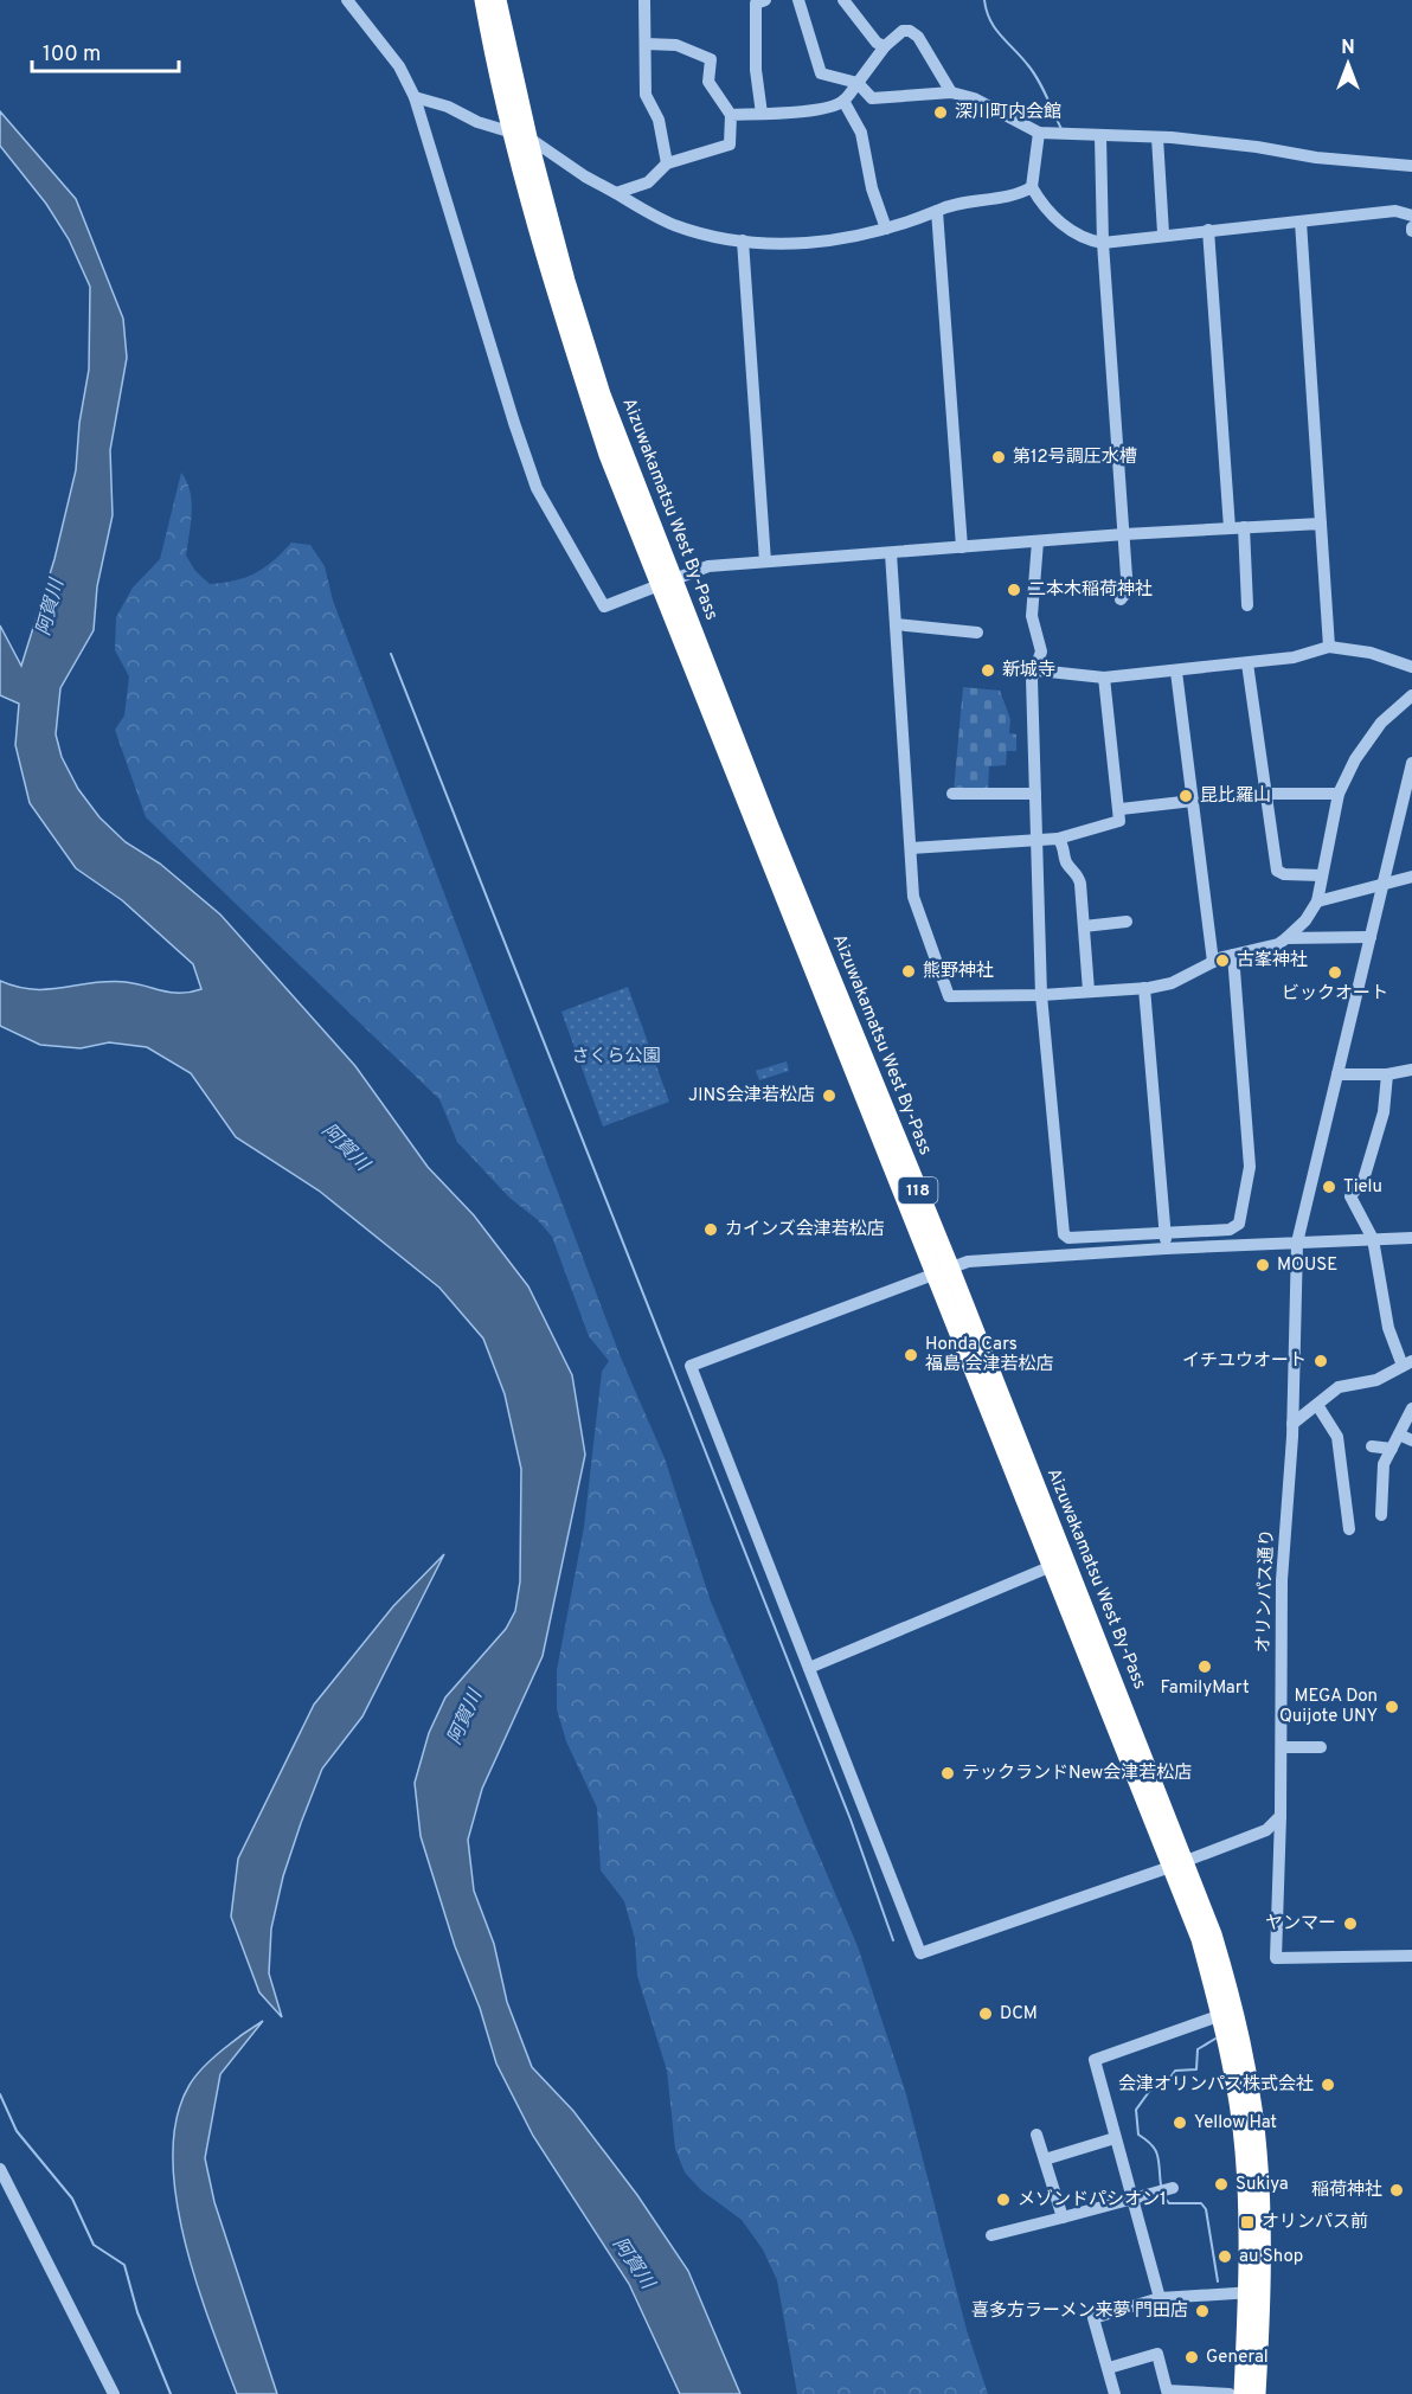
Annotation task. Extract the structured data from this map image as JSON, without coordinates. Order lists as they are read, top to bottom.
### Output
{
  "streets": {
    "highway": ["Aizuwakamatsu West By-Pass", "118"],
    "street": ["オリンパス通り"]
  },
  "water": ["阿賀川"],
  "parks": ["さくら公園"],
  "places": {
    "other": [
      "深川町内会館",
      "第12号調圧水槽",
      "二本木稲荷神社",
      "新城寺",
      "昆比羅山",
      "古峯神社",
      "熊野神社",
      "ビックオート",
      "JINS会津若松店",
      "Tielu",
      "カインズ会津若松店",
      "MOUSE",
      "Honda Cars 福島 会津若松店",
      "イチユウオート",
      "FamilyMart",
      "MEGA Don Quijote UNY",
      "テックランドNew会津若松店",
      "ヤンマー",
      "DCM",
      "会津オリンパス株式会社",
      "Yellow Hat",
      "Sukiya",
      "稲荷神社",
      "メゾンドパシオン1",
      "au Shop",
      "喜多方ラーメン来夢 門田店",
      "General"
    ],
    "transit": ["オリンパス前"]
  },
  "scale_bar": "100 m",
  "north": "top"
}
